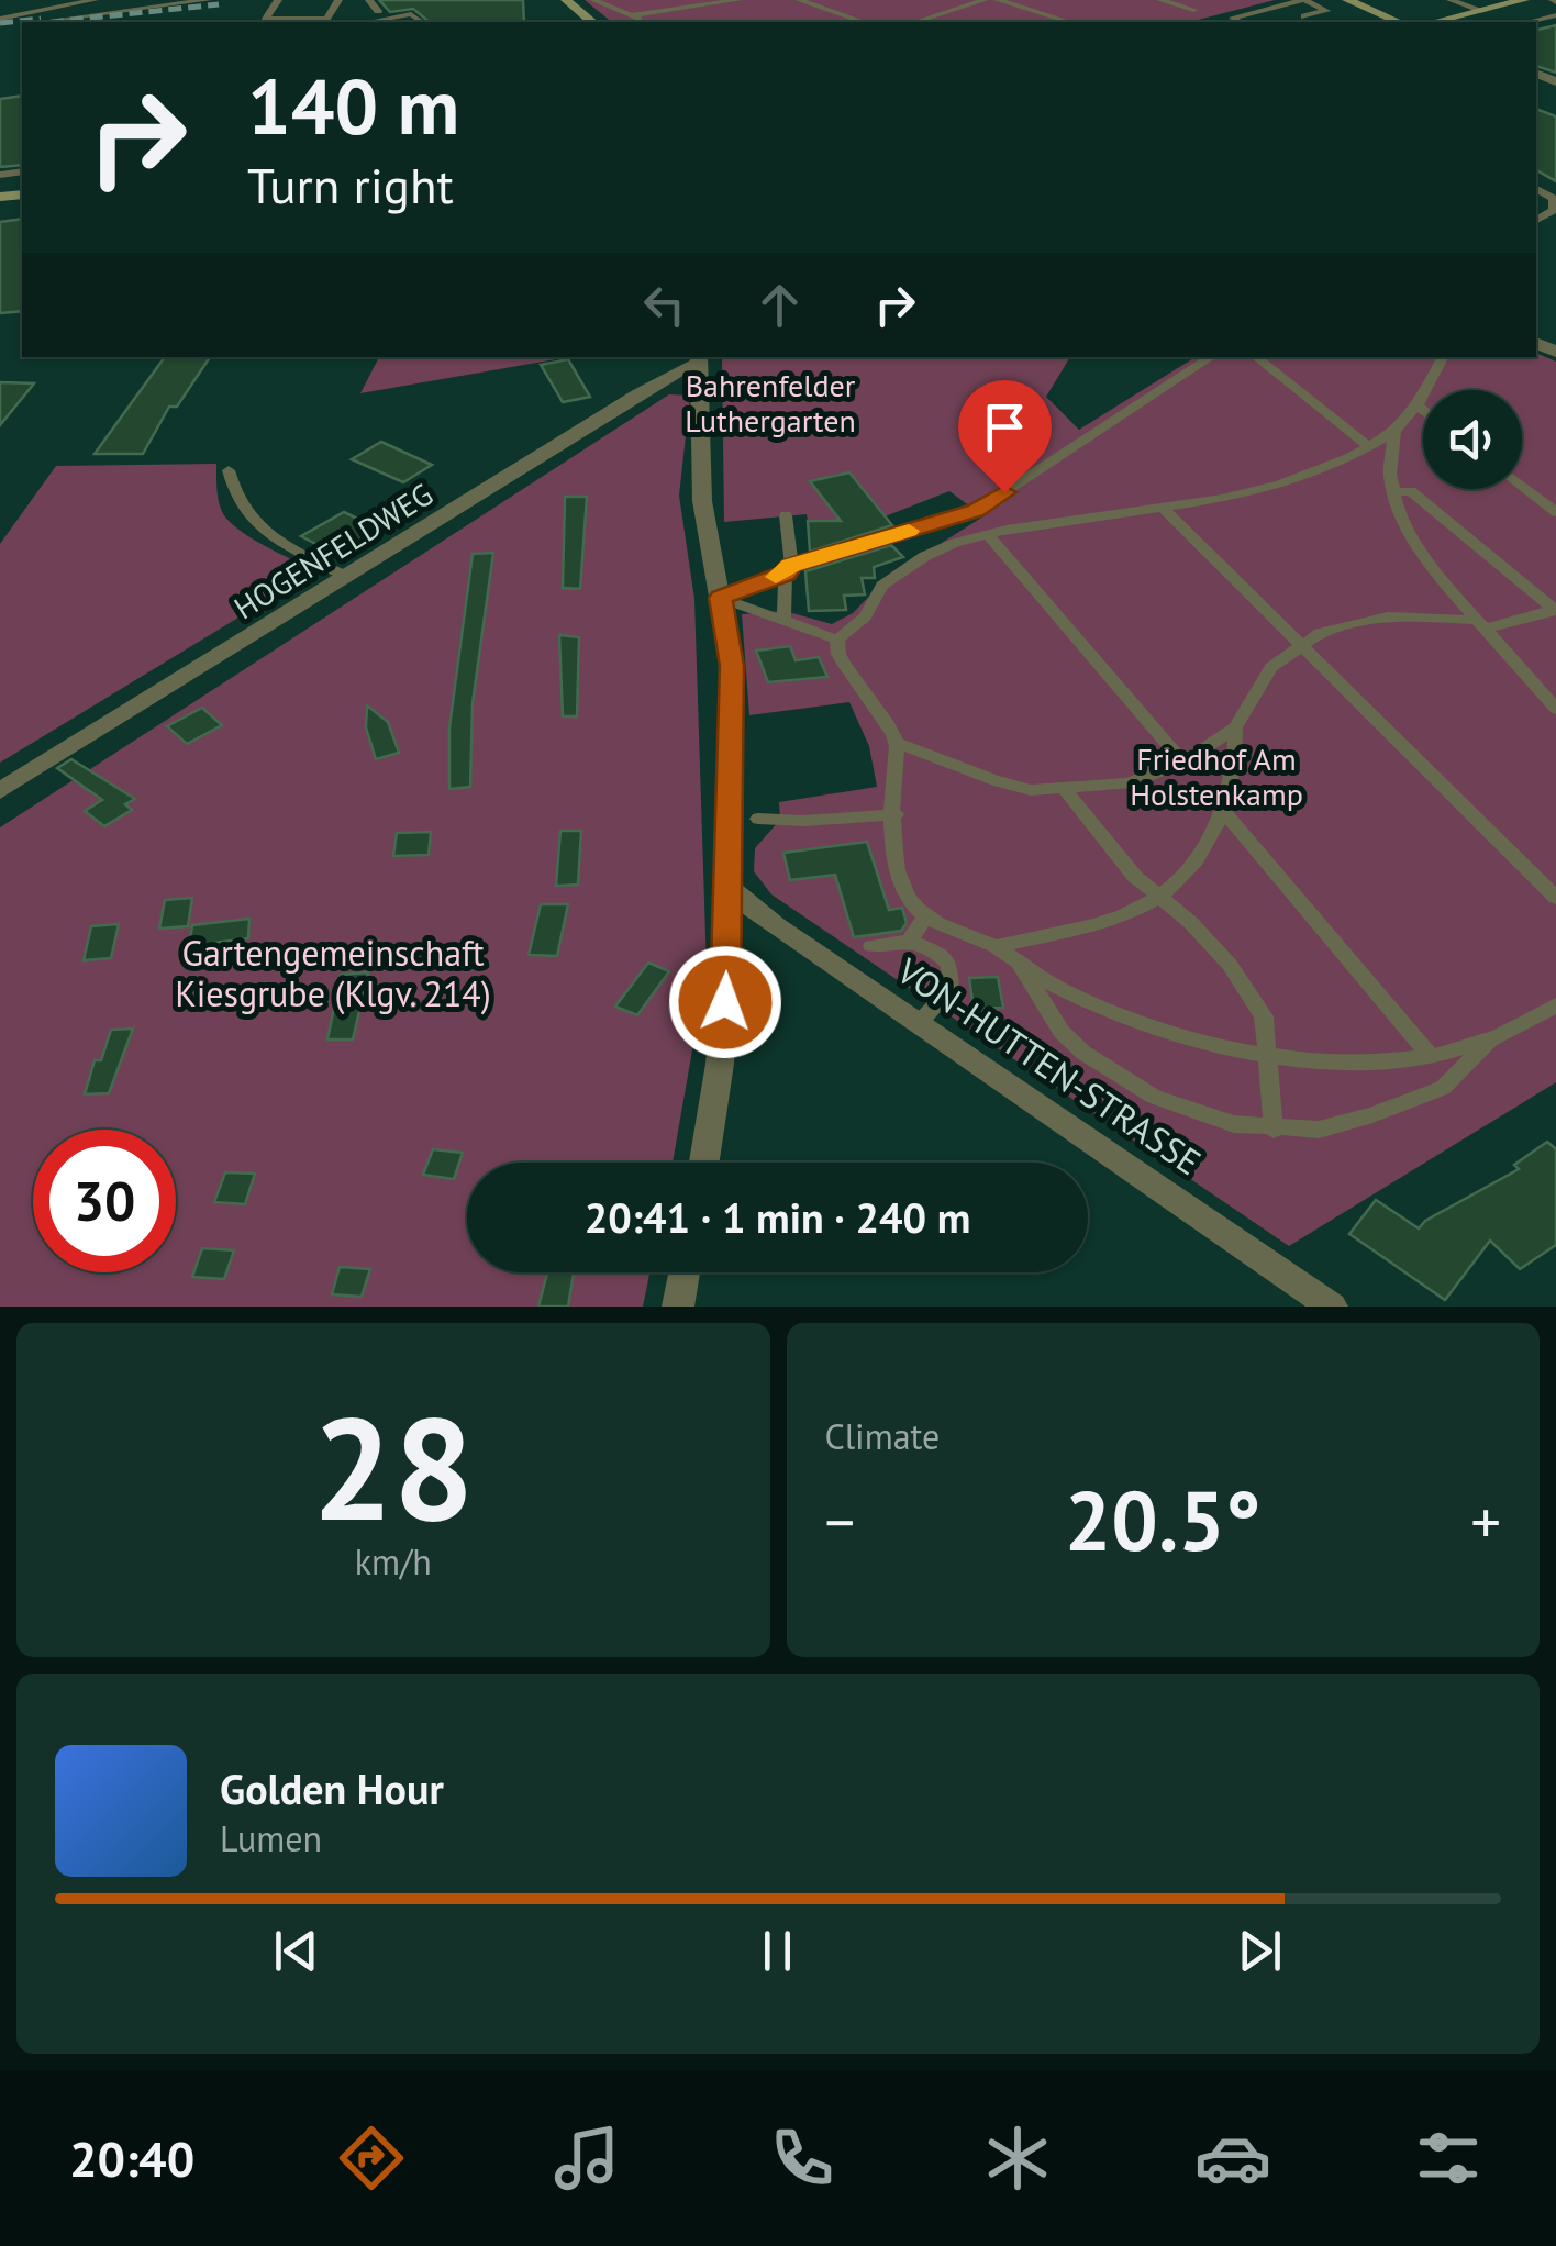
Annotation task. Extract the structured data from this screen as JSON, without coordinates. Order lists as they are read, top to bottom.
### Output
{
  "streets": {
    "street": ["HOGENFELDWEG", "VON-HUTTEN-STRASSE"]
  },
  "parks": ["Bahrenfelder Luthergarten", "Friedhof Am Holstenkamp", "Gartengemeinschaft Kiesgrube (Klgv. 214)"],
  "page": {
    "turn": ["140 m", "Turn right"],
    "limit": "30",
    "trip": "20:41 · 1 min · 240 m",
    "tile": [
      ["28", "km/h"],
      "Climate"
    ],
    "heat": ["−", "20.5°", "+"],
    "song": ["Golden Hour", "Lumen"],
    "tabs": "20:40"
  }
}
